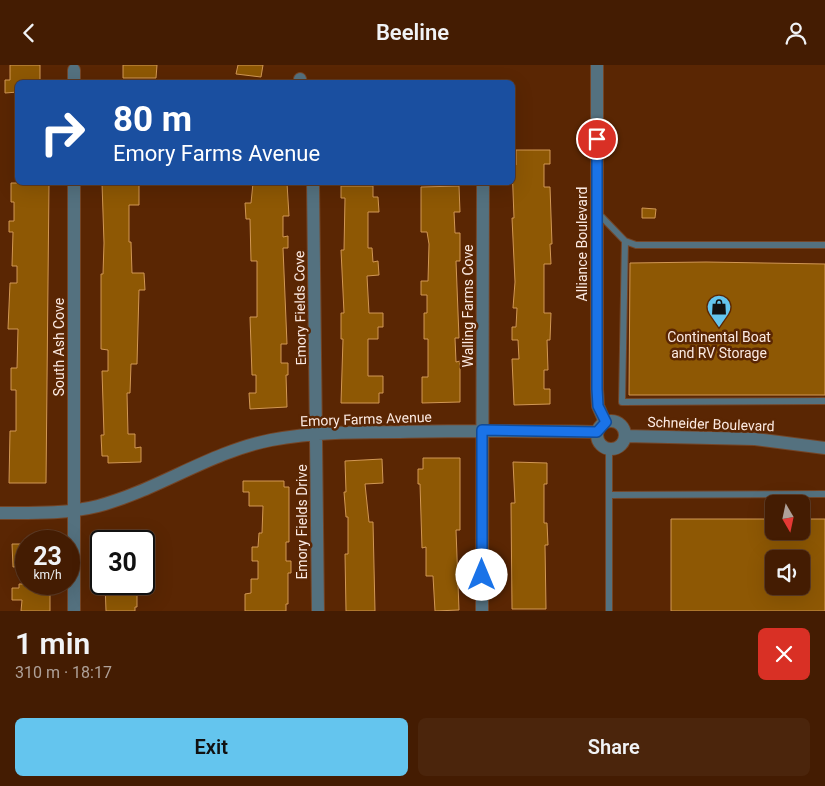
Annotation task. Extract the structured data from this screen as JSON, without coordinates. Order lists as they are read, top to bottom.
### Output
{
  "streets": {
    "street": [
      "Alliance Boulevard",
      "Walling Farms Cove",
      "Emory Fields Cove",
      "South Ash Cove",
      "Emory Farms Avenue",
      "Schneider Boulevard",
      "Emory Fields Drive"
    ]
  },
  "crossings": [
    ["Alliance Boulevard", "Emory Farms Avenue"],
    ["Alliance Boulevard", "Schneider Boulevard"],
    ["Walling Farms Cove", "Emory Farms Avenue"],
    ["Emory Fields Cove", "Emory Farms Avenue"],
    ["Emory Fields Cove", "Emory Fields Drive"],
    ["South Ash Cove", "Emory Farms Avenue"],
    ["Emory Farms Avenue", "Schneider Boulevard"],
    ["Emory Farms Avenue", "Emory Fields Drive"]
  ],
  "places": {
    "shop": ["Continental Boat and RV Storage"]
  },
  "north": "bottom",
  "page": {
    "header": "Beeline",
    "turn": ["80 m", "Emory Farms Avenue"],
    "speed": "23 km/h",
    "limit": "30",
    "heading": ["1 min", "310 m · 18:17"],
    "buttons": ["Exit", "Share"]
  }
}
